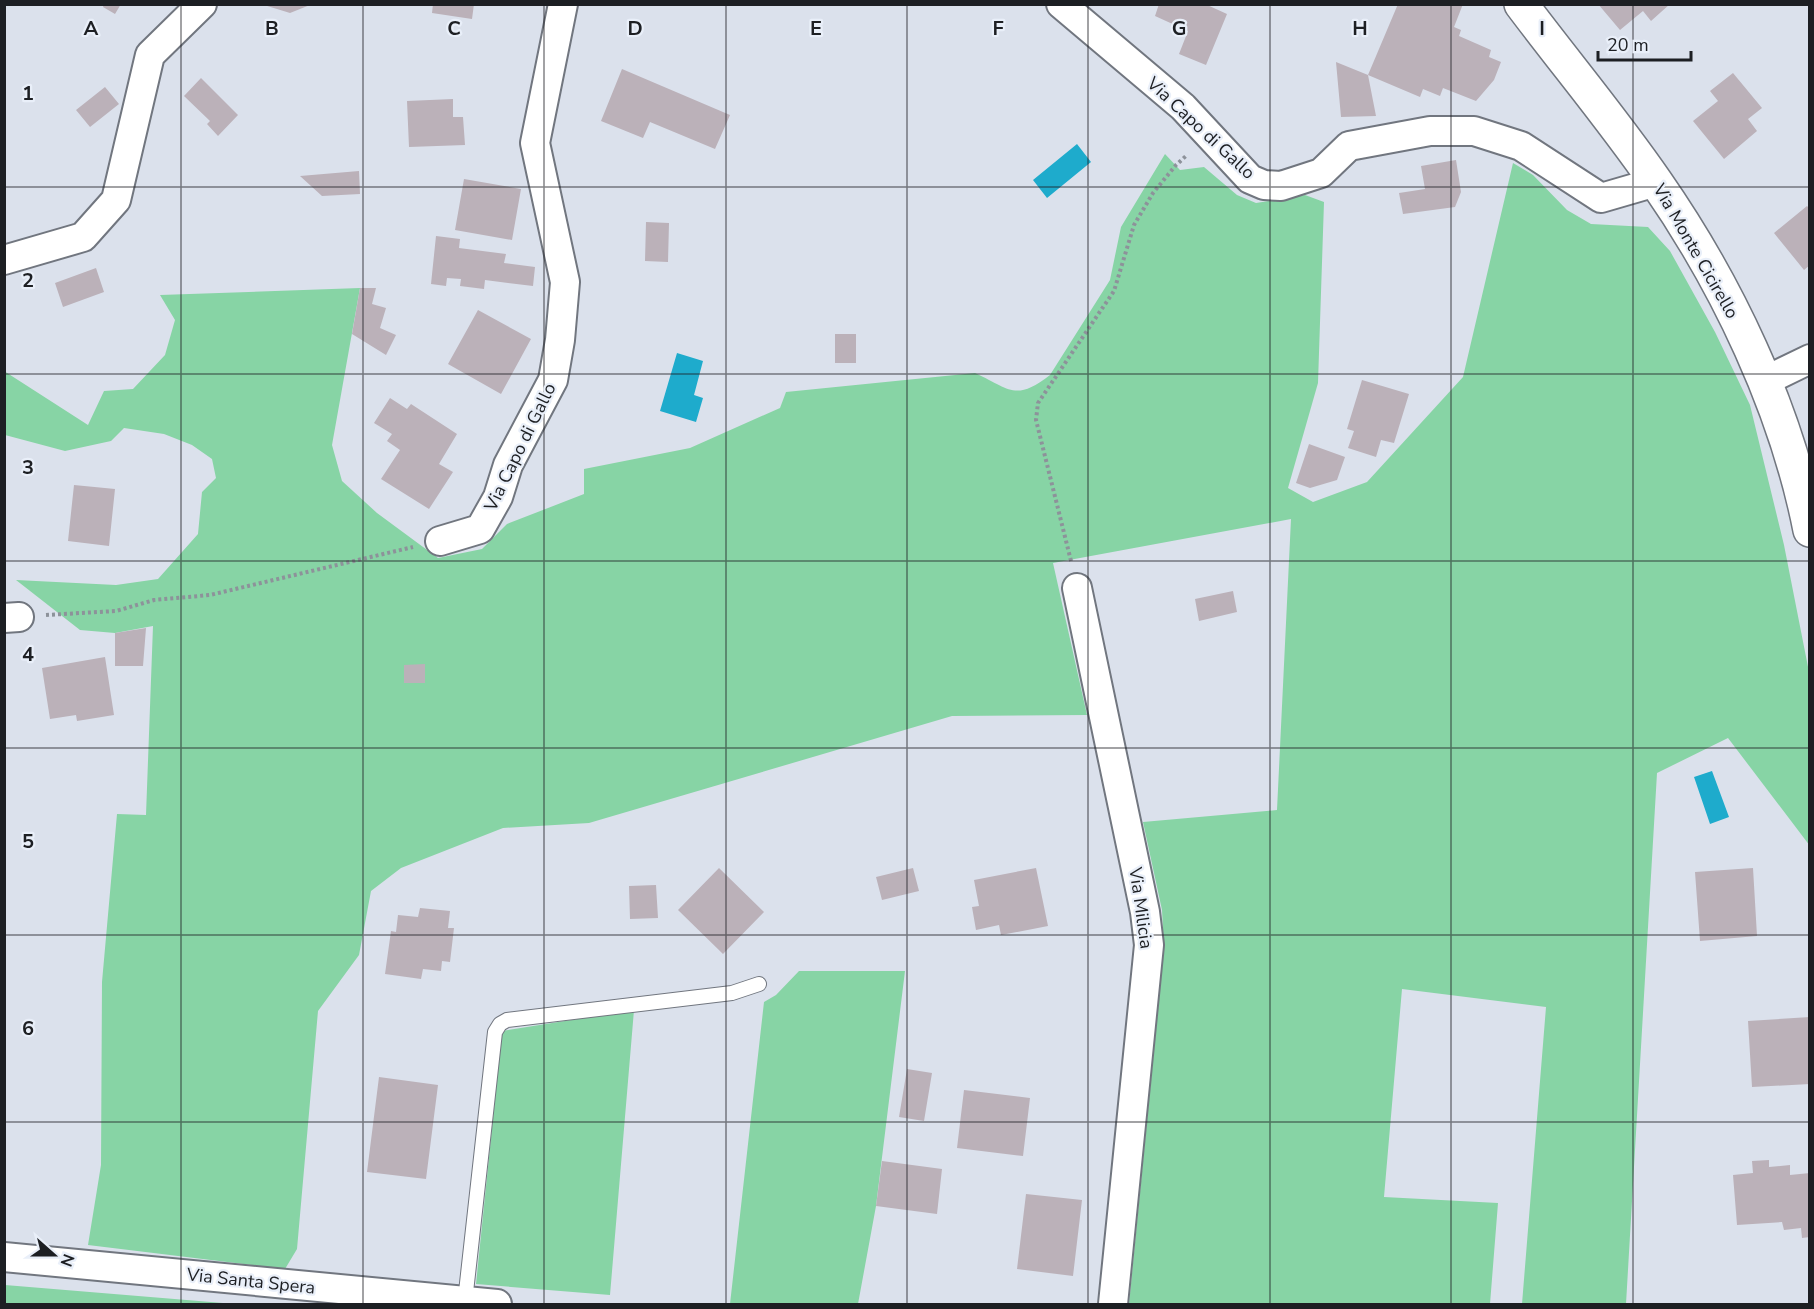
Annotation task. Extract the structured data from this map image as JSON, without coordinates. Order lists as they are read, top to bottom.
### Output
{
  "streets": {
    "street": [
      "Via Capo di Gallo",
      "Via Monte Cicirello",
      "Via Milicia",
      "Via Santa Spera"
    ]
  },
  "crossings": [
    ["Via Capo di Gallo", "Via Monte Cicirello"]
  ],
  "scale_bar": "20 m",
  "north": "right",
  "grid": {
    "columns": [
      "A",
      "B",
      "C",
      "D",
      "E",
      "F",
      "G",
      "H",
      "I"
    ],
    "rows": [
      "1",
      "2",
      "3",
      "4",
      "5",
      "6"
    ]
  }
}
